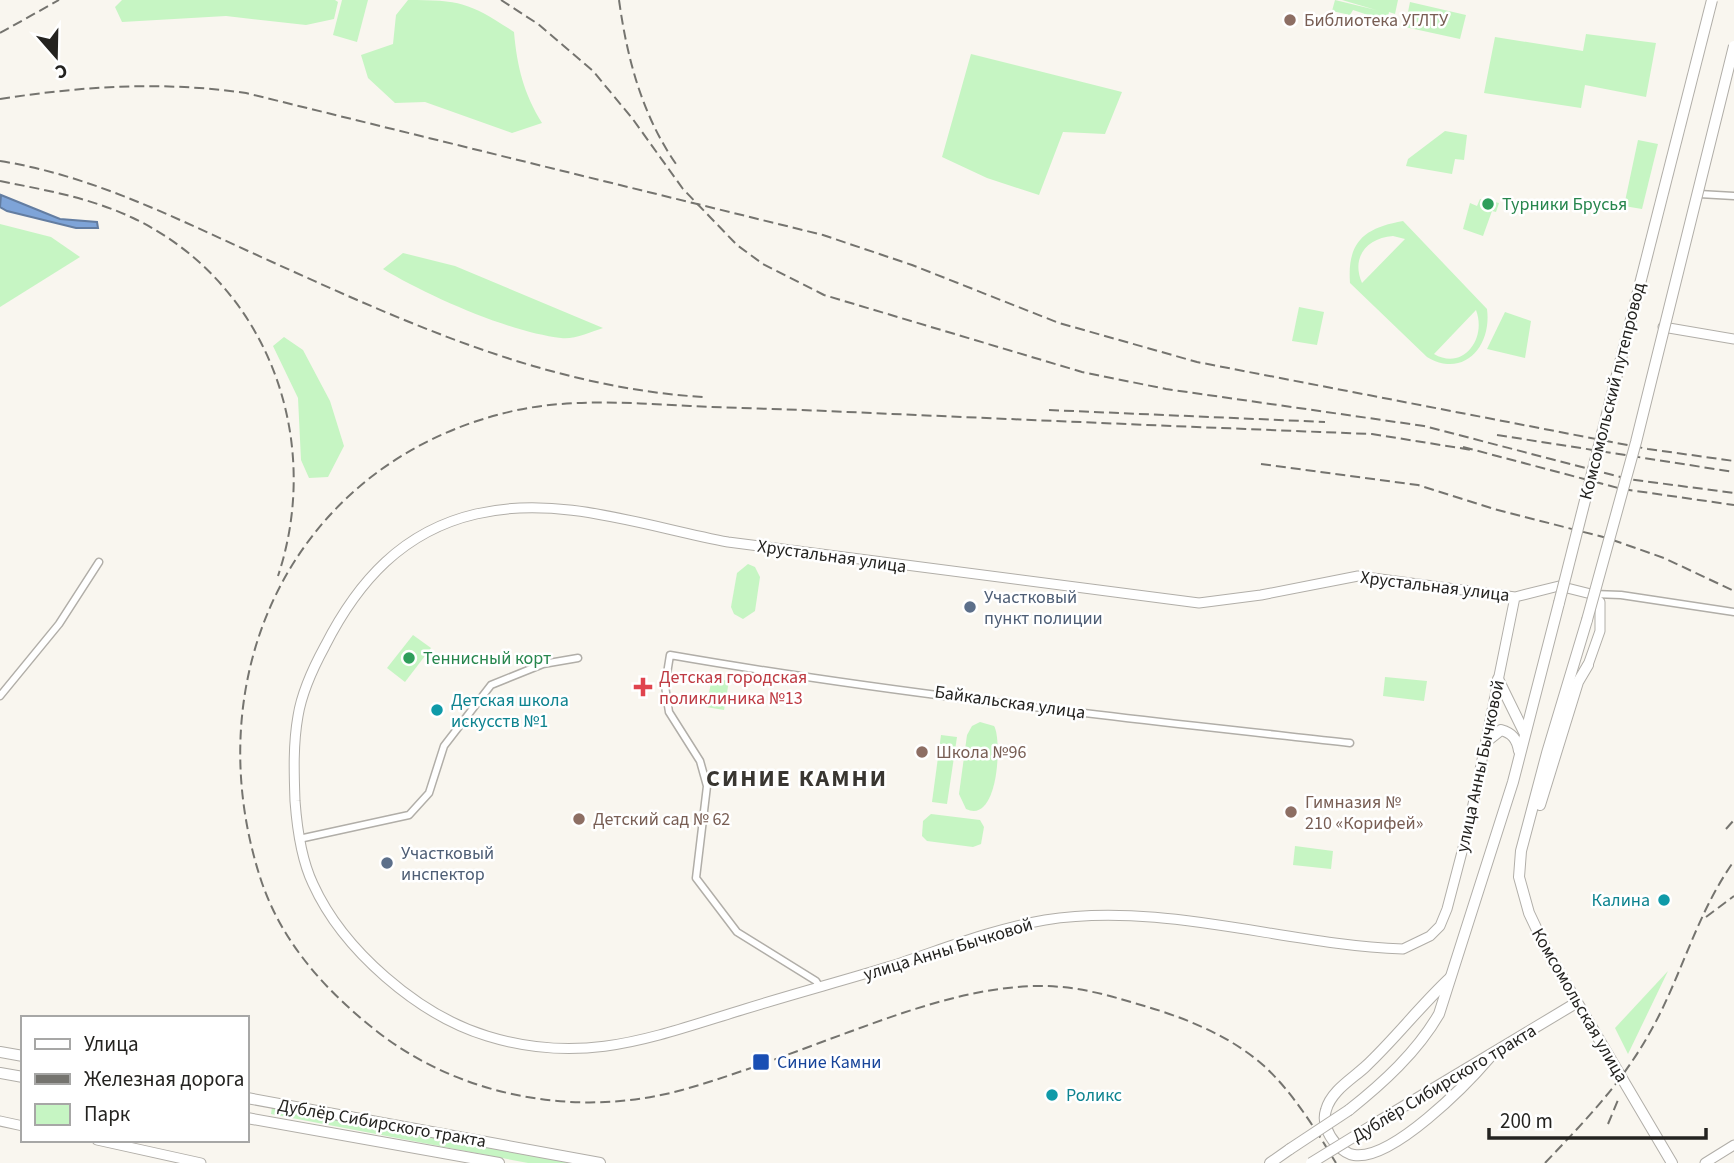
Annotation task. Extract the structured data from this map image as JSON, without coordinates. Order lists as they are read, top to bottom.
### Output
{
  "streets": {
    "main road": ["Комсомольский путепровод", "Комсомольская улица", "Дублёр Сибирского тракта"],
    "street": ["Хрустальная улица", "Байкальская улица", "улица Анны Бычковой"]
  },
  "crossings": [
    ["Комсомольский путепровод", "Комсомольская улица"],
    ["Комсомольский путепровод", "Дублёр Сибирского тракта"],
    ["Хрустальная улица", "улица Анны Бычковой"],
    ["Байкальская улица", "улица Анны Бычковой"],
    ["Комсомольская улица", "Дублёр Сибирского тракта"]
  ],
  "districts": ["СИНИЕ КАМНИ"],
  "places": {
    "other": [
      "Библиотека УГЛТУ",
      "Турники Брусья",
      "Участковый пункт полиции",
      "Теннисный корт",
      "Детская школа искусств №1",
      "Школа №96",
      "Гимназия № 210 «Корифей»",
      "Детский сад № 62",
      "Участковый инспектор",
      "Калина",
      "Роликс"
    ],
    "health": ["Детская городская поликлиника №13"],
    "transit": ["Синие Камни"]
  },
  "legend": ["Улица", "Железная дорога", "Парк"],
  "scale_bar": "200 m",
  "north": "bottom"
}
